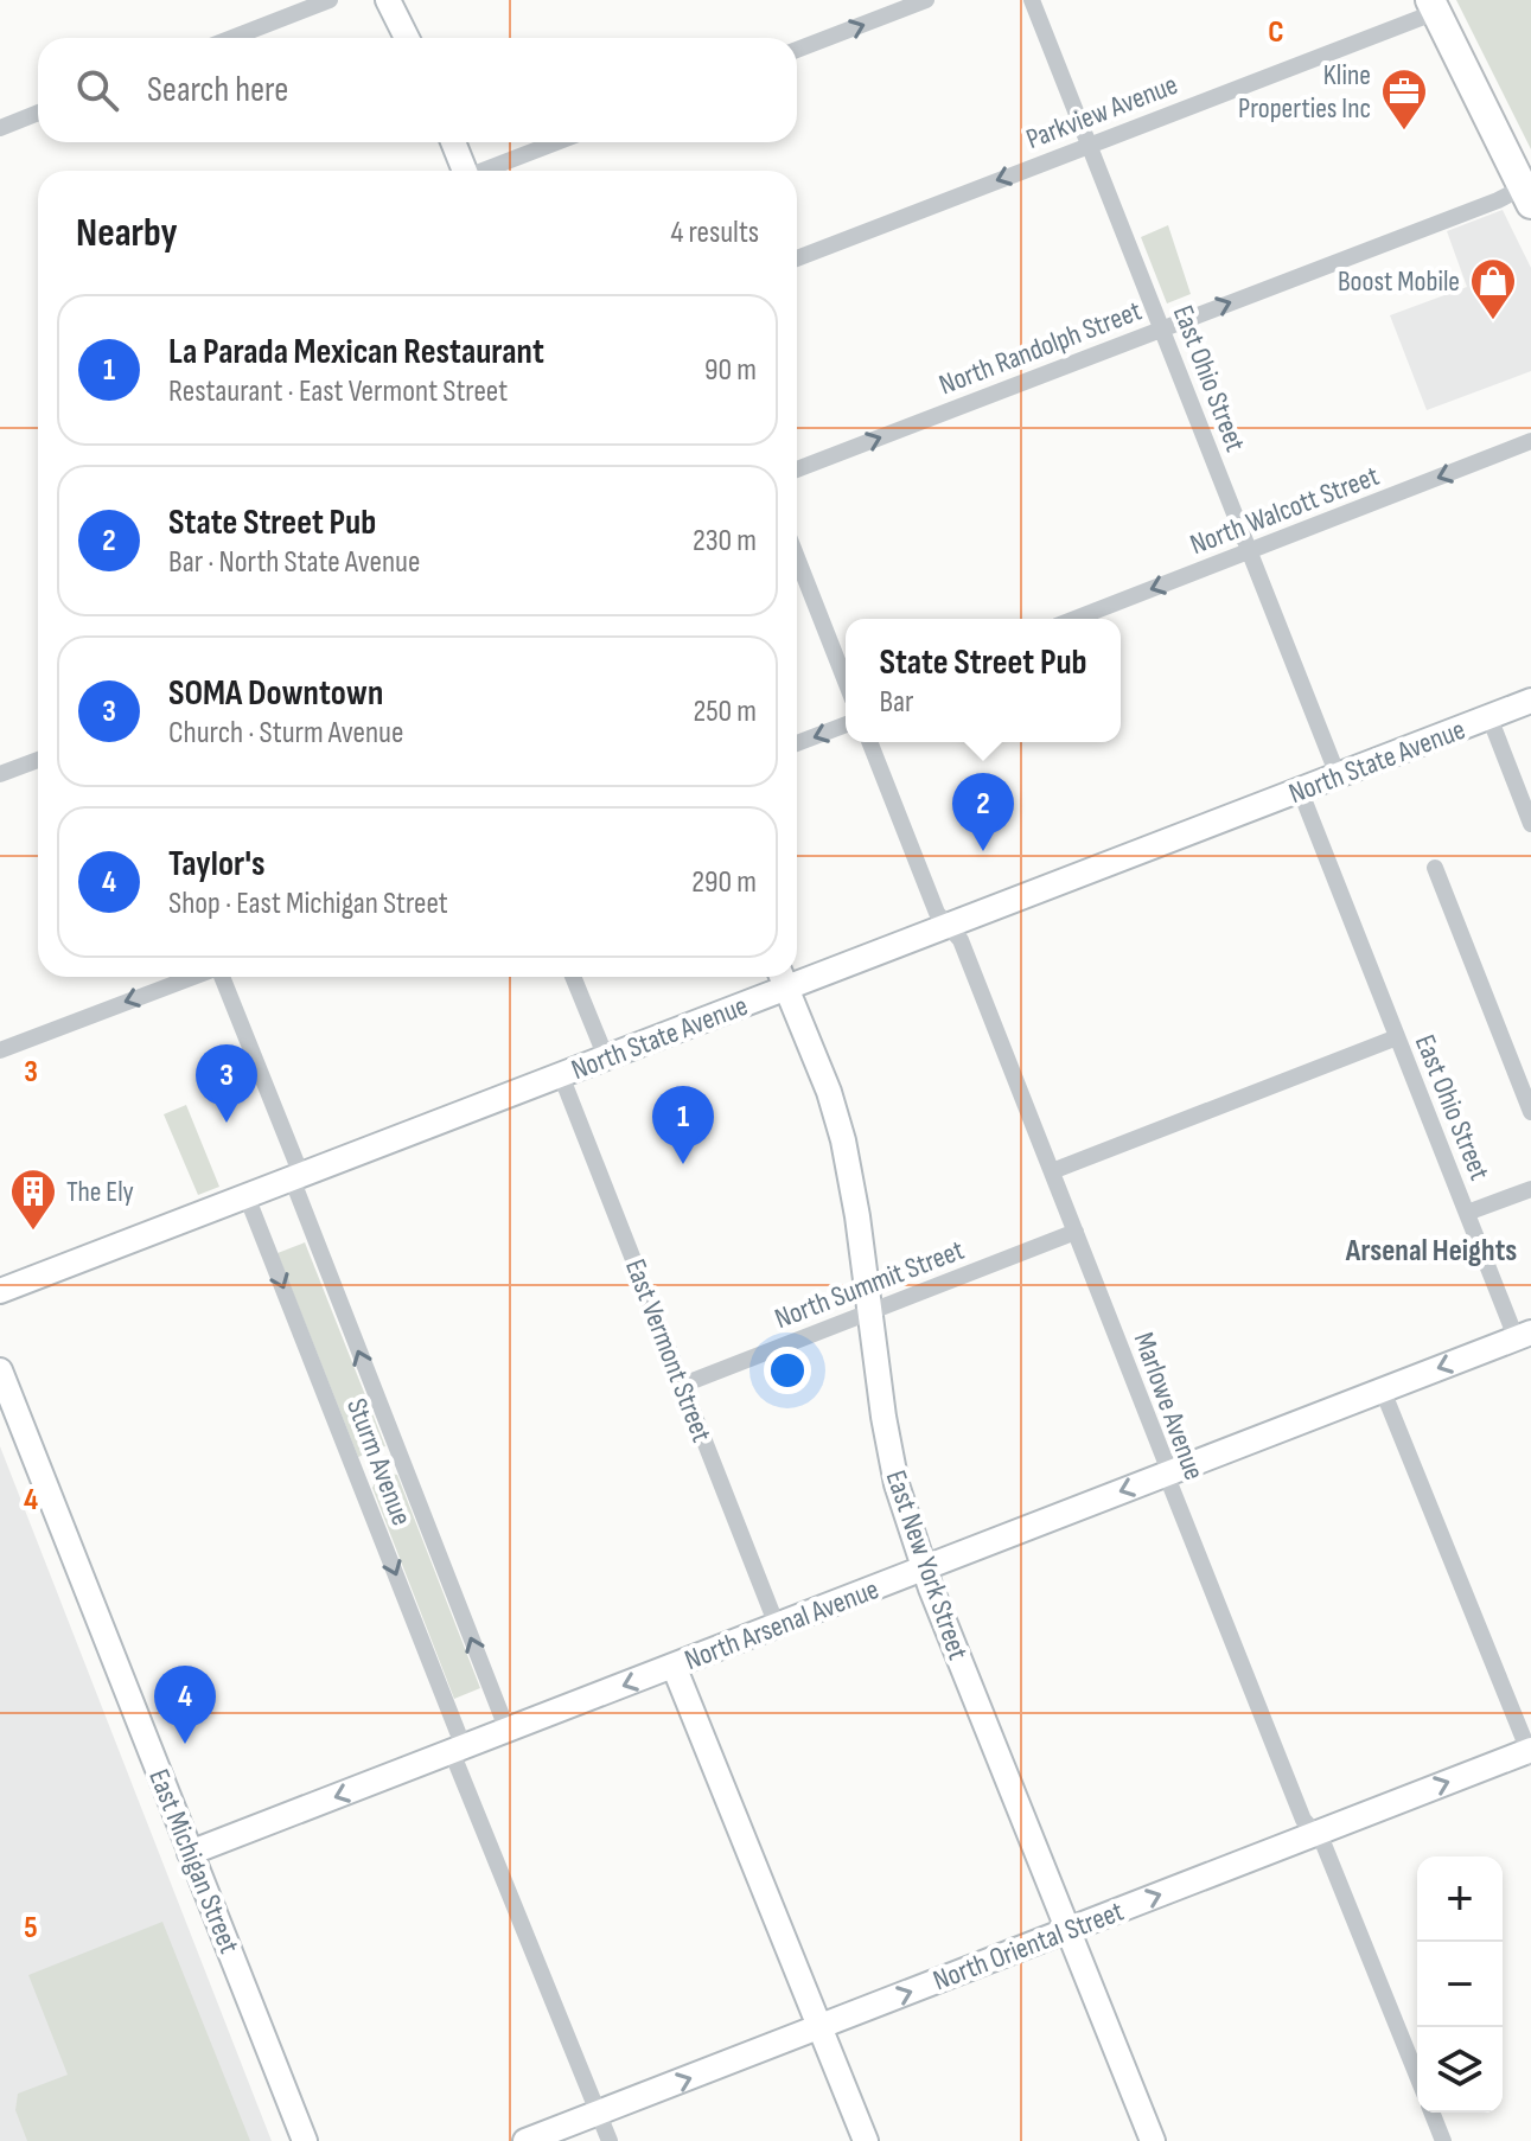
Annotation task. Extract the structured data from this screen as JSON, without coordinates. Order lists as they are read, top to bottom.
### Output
{
  "streets": {
    "street": [
      "Parkview Avenue",
      "North Randolph Street",
      "East Ohio Street",
      "North Walcott Street",
      "North State Avenue",
      "North Summit Street",
      "East Vermont Street",
      "Marlowe Avenue",
      "Sturm Avenue",
      "East New York Street",
      "North Arsenal Avenue",
      "East Michigan Street",
      "North Oriental Street"
    ]
  },
  "crossings": [
    ["Parkview Avenue", "East Ohio Street"],
    ["North Randolph Street", "East Ohio Street"],
    ["East Ohio Street", "North Walcott Street"],
    ["East Ohio Street", "North State Avenue"],
    ["East Ohio Street", "North Arsenal Avenue"],
    ["North State Avenue", "East Vermont Street"],
    ["North State Avenue", "Marlowe Avenue"],
    ["North State Avenue", "Sturm Avenue"],
    ["North State Avenue", "East New York Street"],
    ["North Summit Street", "East Vermont Street"],
    ["North Summit Street", "Marlowe Avenue"],
    ["North Summit Street", "East New York Street"],
    ["East Vermont Street", "North Arsenal Avenue"],
    ["Marlowe Avenue", "North Arsenal Avenue"],
    ["Marlowe Avenue", "North Oriental Street"],
    ["Sturm Avenue", "North Arsenal Avenue"],
    ["Sturm Avenue", "North Oriental Street"],
    ["East New York Street", "North Arsenal Avenue"],
    ["East New York Street", "North Oriental Street"],
    ["North Arsenal Avenue", "East Michigan Street"]
  ],
  "one_way": [
    "Parkview Avenue",
    "North Randolph Street",
    "North Walcott Street",
    "North Arsenal Avenue",
    "North Oriental Street"
  ],
  "districts": ["Arsenal Heights"],
  "places": {
    "office": ["Kline Properties Inc"],
    "shop": ["Boost Mobile"],
    "building": ["The Ely"]
  },
  "page": {
    "search": "Search here",
    "heading": ["Nearby", "4 results"],
    "list": [
      {
        "mark": "1",
        "name": "La Parada Mexican Restaurant",
        "note": "Restaurant · East Vermont Street",
        "value": "90 m"
      },
      {
        "mark": "2",
        "name": "State Street Pub",
        "note": "Bar · North State Avenue",
        "value": "230 m"
      },
      {
        "mark": "3",
        "name": "SOMA Downtown",
        "note": "Church · Sturm Avenue",
        "value": "250 m"
      },
      {
        "mark": "4",
        "name": "Taylor's",
        "note": "Shop · East Michigan Street",
        "value": "290 m"
      }
    ],
    "popup": ["State Street Pub", "Bar"],
    "pins": [
      "2",
      "3",
      "1",
      "4"
    ],
    "map_buttons": ["+", "−"]
  },
  "grid": {
    "columns": ["C"],
    "rows": ["3", "4", "5"]
  }
}
